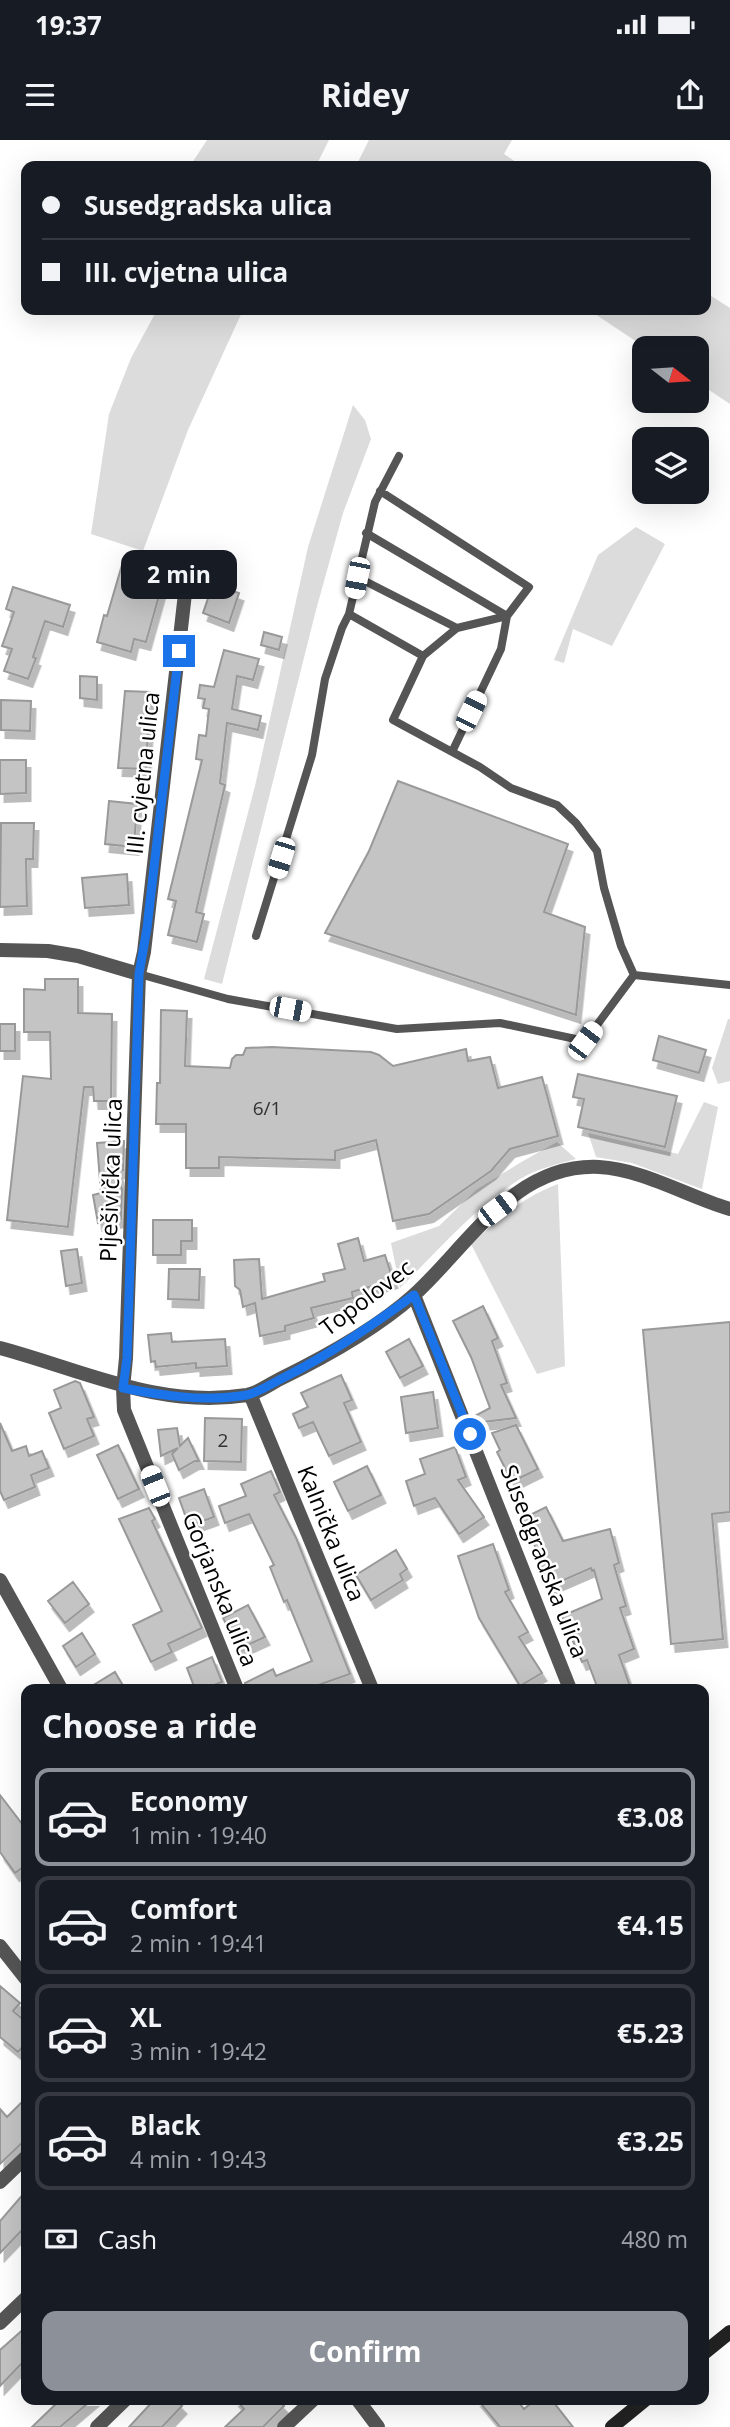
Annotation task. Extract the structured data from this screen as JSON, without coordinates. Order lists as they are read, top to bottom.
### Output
{
  "streets": {
    "street": [
      "III. cvjetna ulica",
      "Plješivička ulica",
      "Topolovec",
      "Kalnička ulica",
      "Susedgradska ulica",
      "Gorjanska ulica"
    ]
  },
  "crossings": [
    ["III. cvjetna ulica", "Plješivička ulica"],
    ["Plješivička ulica", "Topolovec"],
    ["Plješivička ulica", "Gorjanska ulica"],
    ["Topolovec", "Kalnička ulica"],
    ["Topolovec", "Susedgradska ulica"],
    ["Topolovec", "Gorjanska ulica"]
  ],
  "house_numbers": ["6/1", "2"],
  "north": "right",
  "page": {
    "status": "19:37",
    "header": "Ridey",
    "banner": ["Susedgradska ulica", "III. cvjetna ulica"],
    "bubble": "2 min",
    "heading": "Choose a ride",
    "list": [
      {
        "name": "Economy",
        "note": "1 min · 19:40",
        "value": "€3.08"
      },
      {
        "name": "Comfort",
        "note": "2 min · 19:41",
        "value": "€4.15"
      },
      {
        "name": "XL",
        "note": "3 min · 19:42",
        "value": "€5.23"
      },
      {
        "name": "Black",
        "note": "4 min · 19:43",
        "value": "€3.25"
      }
    ],
    "pay": ["Cash", "480 m"],
    "buttons": "Confirm"
  }
}
